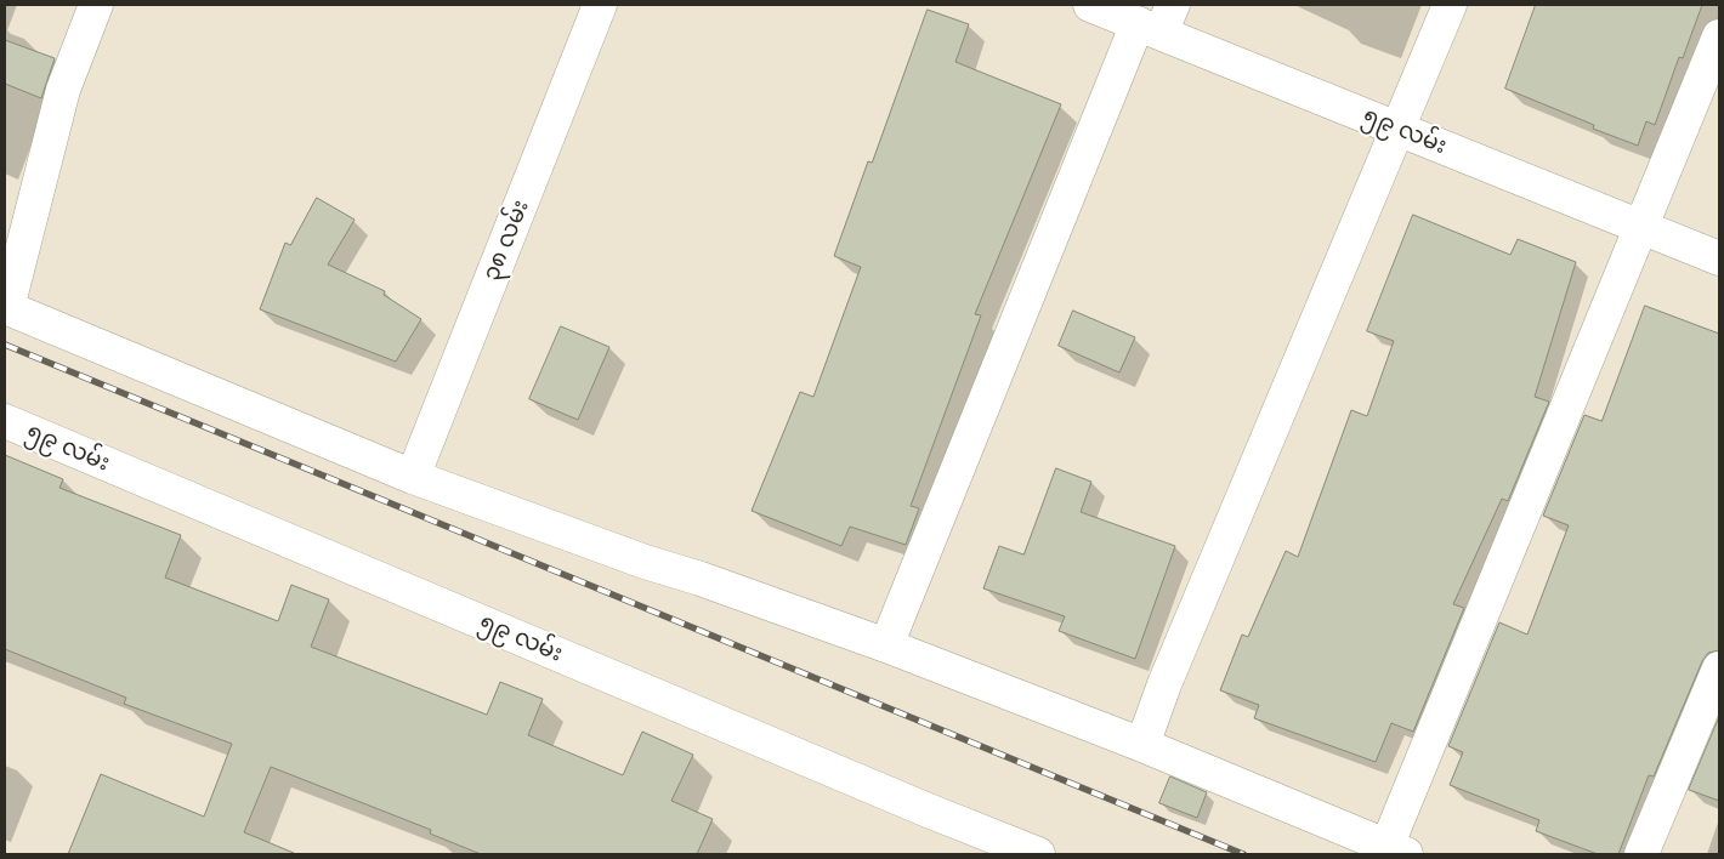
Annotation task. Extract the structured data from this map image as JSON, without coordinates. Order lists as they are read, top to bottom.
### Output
{
  "streets": {
    "street": ["၅၉ လမ်း", "၃၈ လမ်း"]
  }
}
